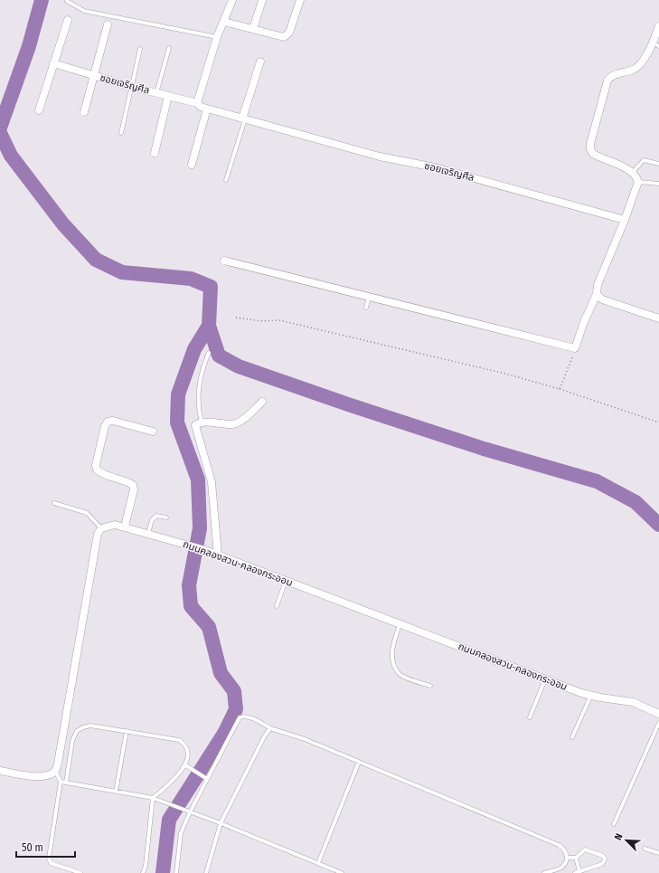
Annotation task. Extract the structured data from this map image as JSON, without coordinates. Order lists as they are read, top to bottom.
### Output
{
  "streets": {
    "street": ["ซอยเจริญศีล", "ถนนคลองสวน-คลองกระออม"]
  },
  "scale_bar": "50 m",
  "north": "top left"
}
